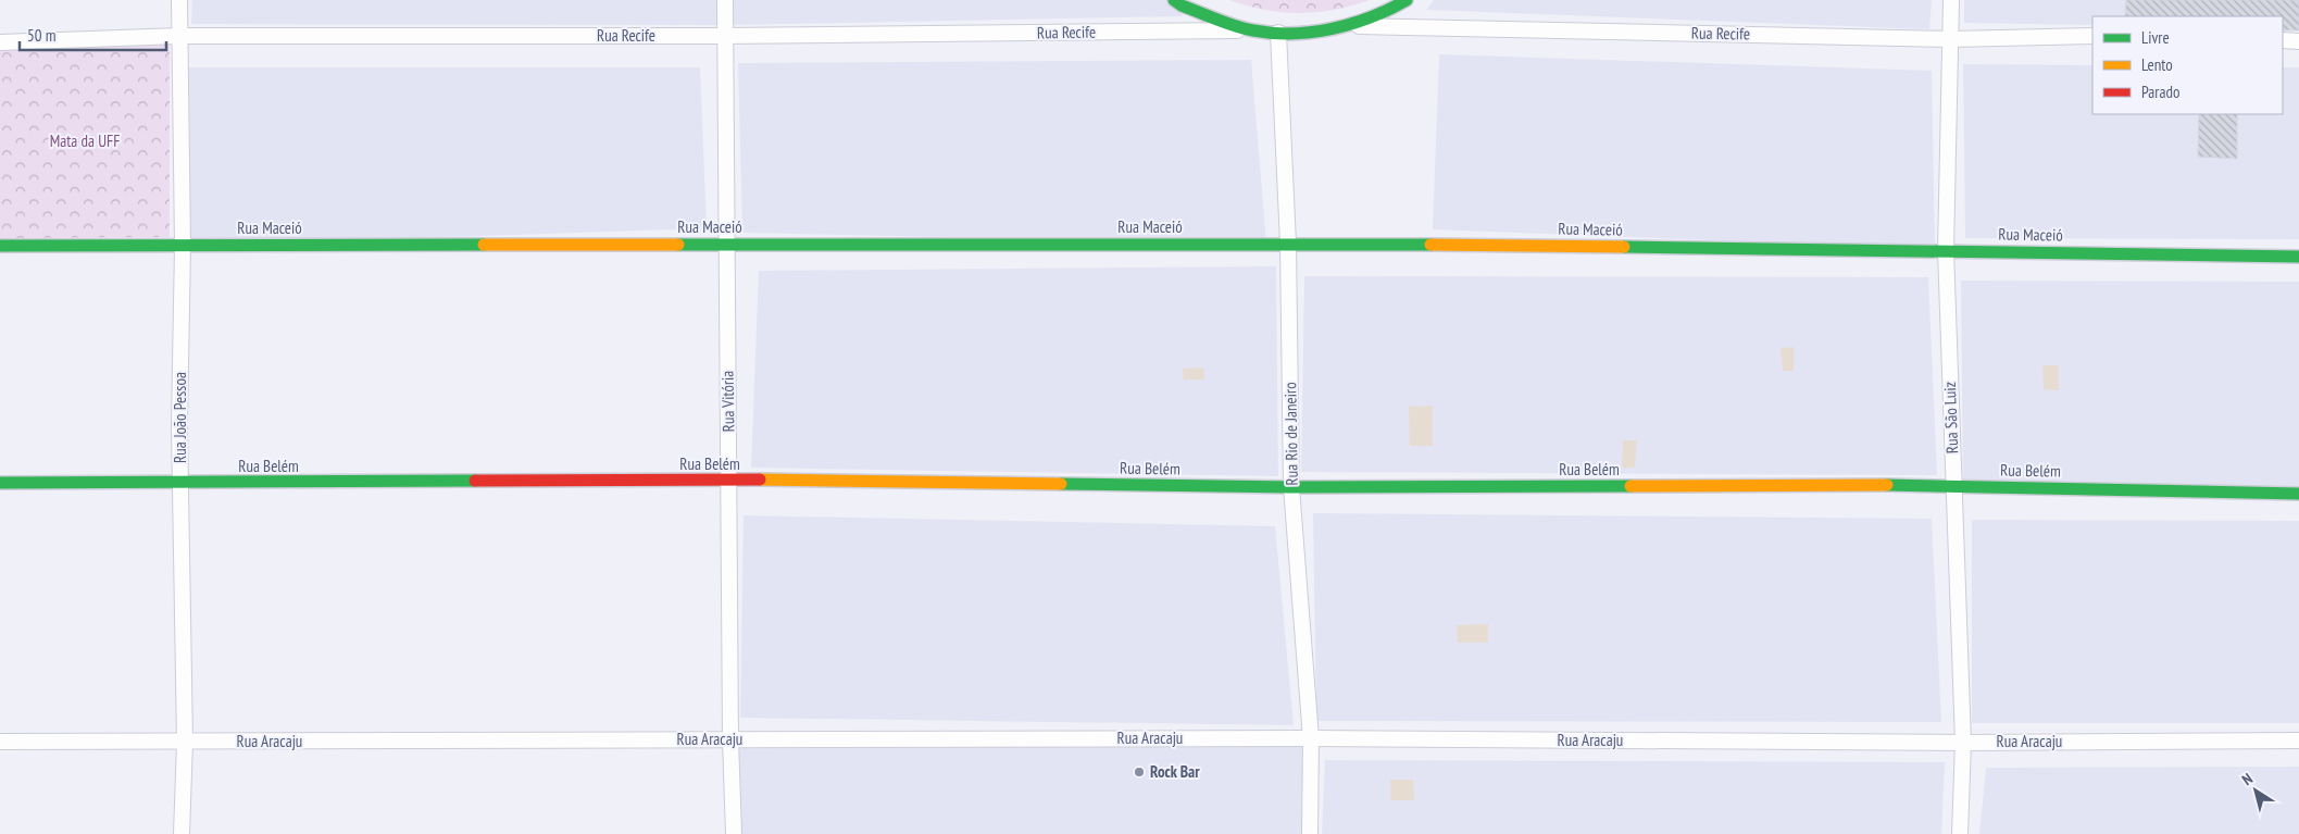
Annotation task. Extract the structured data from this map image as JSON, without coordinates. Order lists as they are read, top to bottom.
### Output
{
  "streets": {
    "street": [
      "Rua Recife",
      "Rua Maceió",
      "Rua Vitória",
      "Rua João Pessoa",
      "Rua São Luiz",
      "Rua Rio de Janeiro",
      "Rua Belém",
      "Rua Aracaju"
    ]
  },
  "crossings": [
    ["Rua Recife", "Rua Vitória"],
    ["Rua Recife", "Rua João Pessoa"],
    ["Rua Recife", "Rua São Luiz"],
    ["Rua Maceió", "Rua Vitória"],
    ["Rua Maceió", "Rua João Pessoa"],
    ["Rua Maceió", "Rua São Luiz"],
    ["Rua Maceió", "Rua Rio de Janeiro"],
    ["Rua Vitória", "Rua Belém"],
    ["Rua Vitória", "Rua Aracaju"],
    ["Rua João Pessoa", "Rua Belém"],
    ["Rua João Pessoa", "Rua Aracaju"],
    ["Rua São Luiz", "Rua Belém"],
    ["Rua São Luiz", "Rua Aracaju"],
    ["Rua Rio de Janeiro", "Rua Belém"],
    ["Rua Rio de Janeiro", "Rua Aracaju"]
  ],
  "parks": ["Mata da UFF"],
  "places": ["Rock Bar"],
  "legend": ["Livre", "Lento", "Parado"],
  "scale_bar": "50 m",
  "north": "top left"
}
